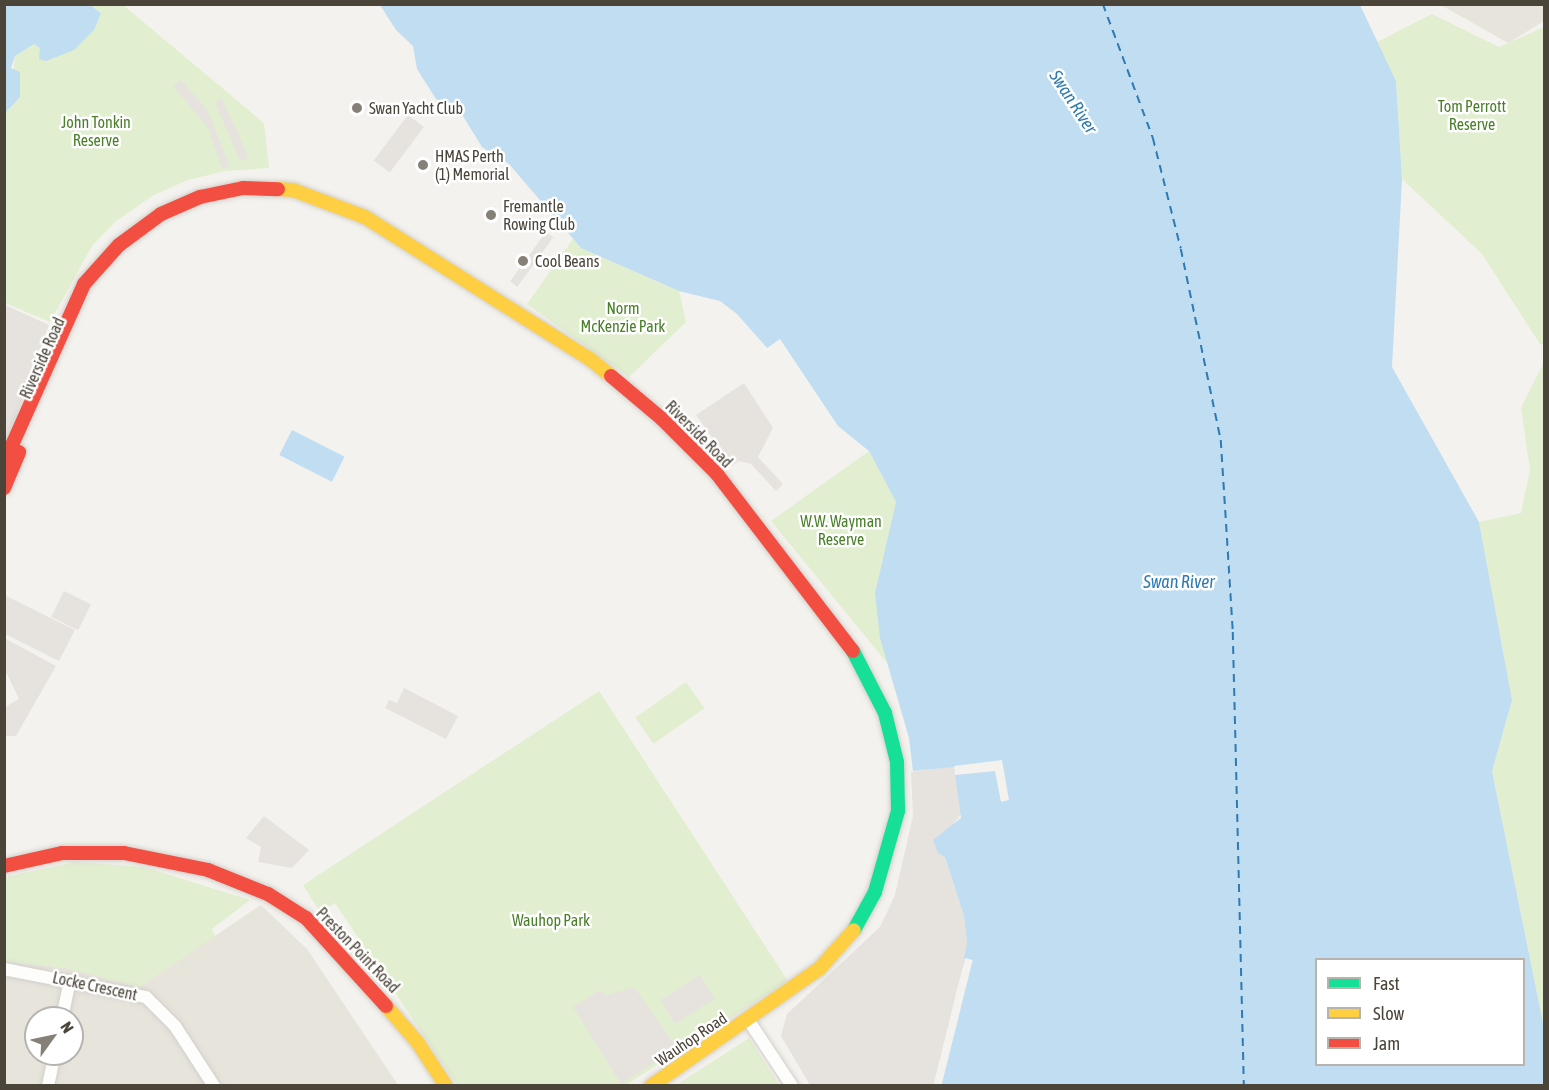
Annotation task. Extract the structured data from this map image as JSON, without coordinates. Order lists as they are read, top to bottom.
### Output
{
  "streets": {
    "street": [
      "Riverside Road",
      "Preston Point Road",
      "Locke Crescent",
      "Wauhop Road"
    ]
  },
  "crossings": [
    ["Riverside Road", "Wauhop Road"]
  ],
  "water": ["Swan River"],
  "parks": [
    "Tom Perrott Reserve",
    "John Tonkin Reserve",
    "Norm McKenzie Park",
    "W.W. Wayman Reserve",
    "Wauhop Park"
  ],
  "places": [
    "Swan Yacht Club",
    "HMAS Perth (1) Memorial",
    "Fremantle Rowing Club",
    "Cool Beans"
  ],
  "legend": ["Fast", "Slow", "Jam"],
  "north": "top right"
}
